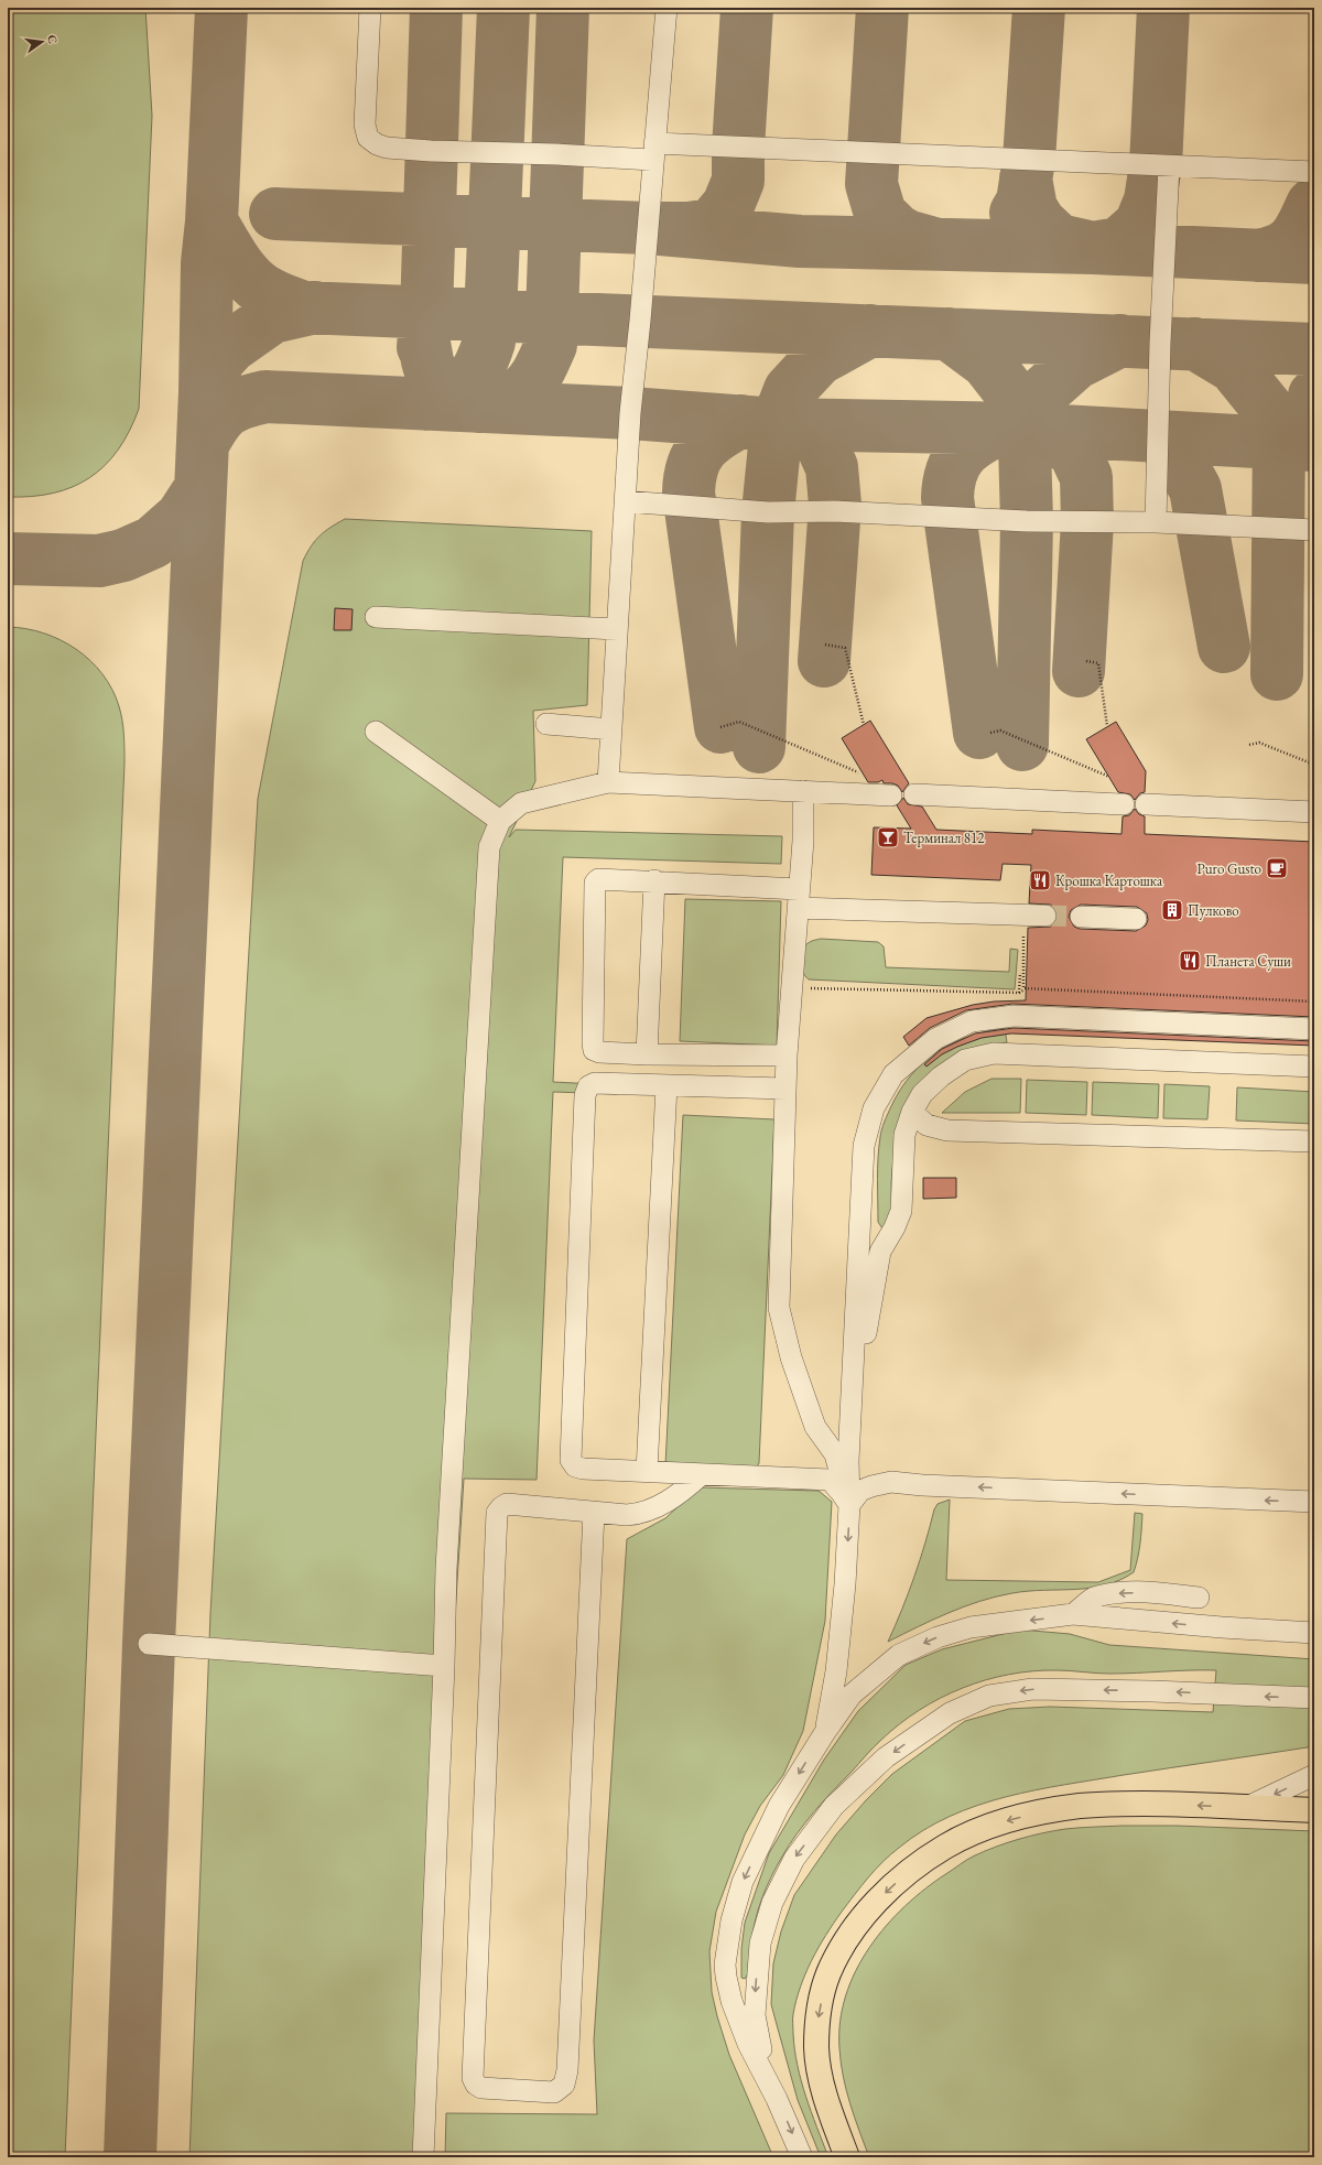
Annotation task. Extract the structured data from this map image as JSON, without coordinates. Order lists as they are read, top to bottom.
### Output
{
  "places": {
    "bar": ["Терминал 812"],
    "cafe": ["Puro Gusto"],
    "restaurant": ["Крошка Картошка", "Планета Суши"],
    "building": ["Пулково"]
  },
  "north": "right"
}
